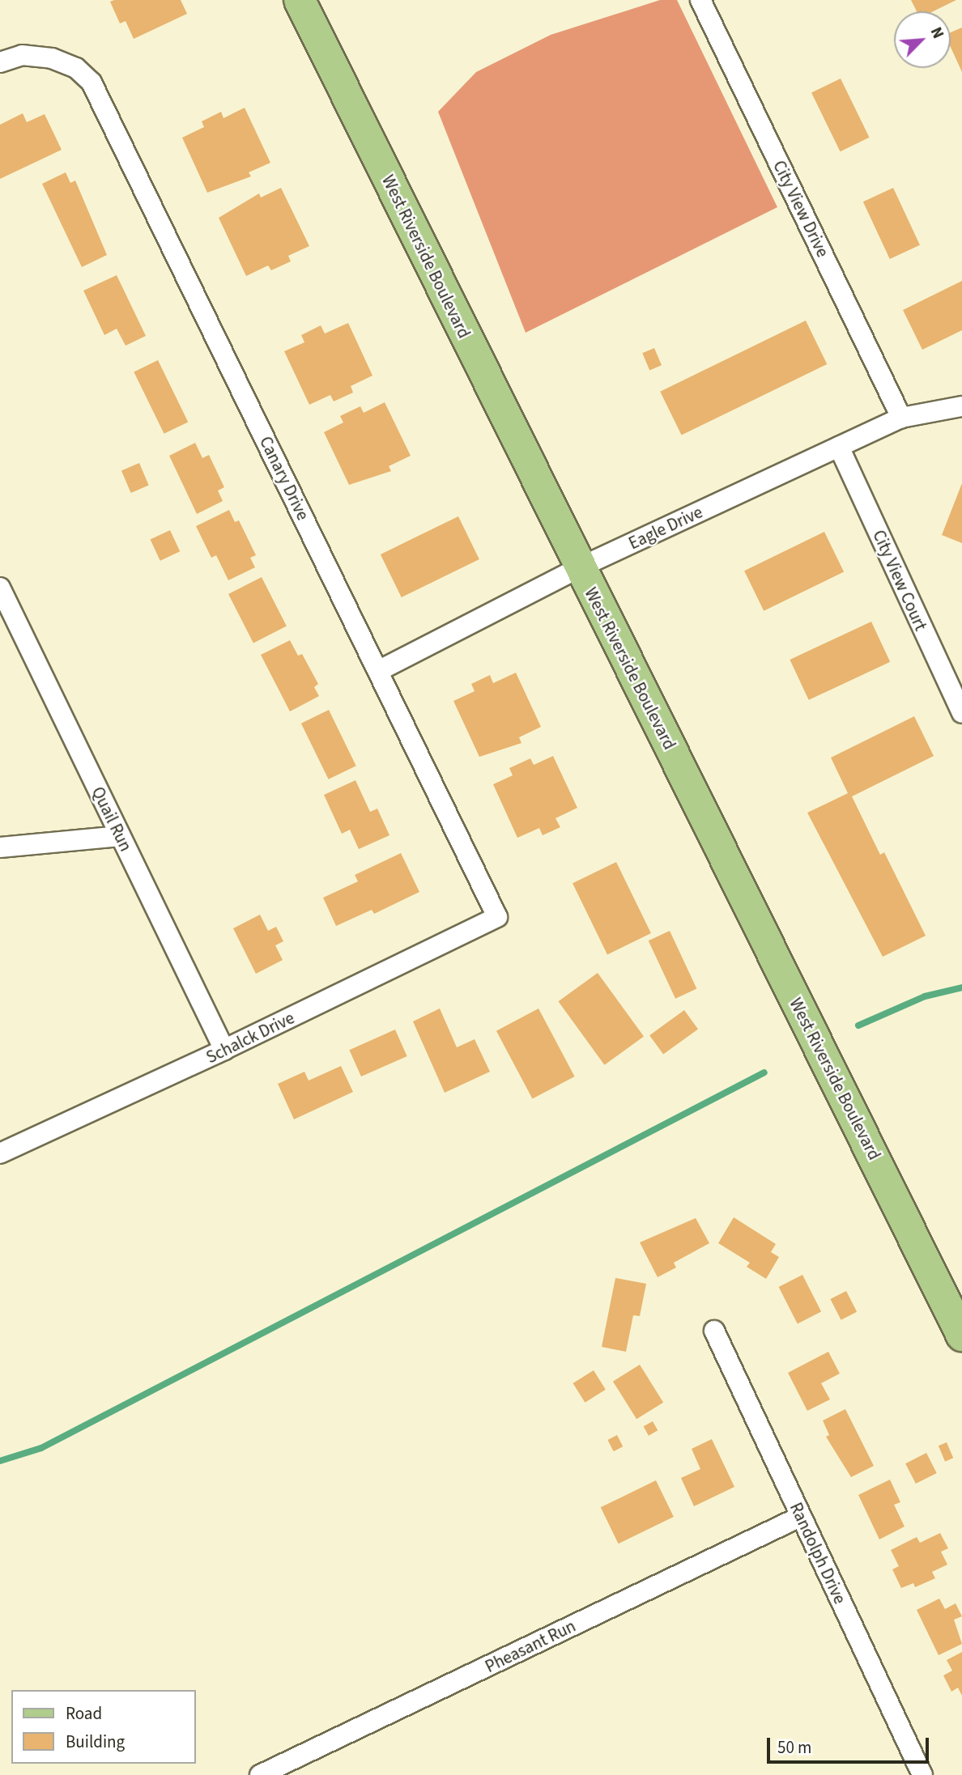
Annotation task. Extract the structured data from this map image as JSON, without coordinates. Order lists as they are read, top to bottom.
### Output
{
  "streets": {
    "main road": ["West Riverside Boulevard"],
    "street": [
      "City View Drive",
      "Canary Drive",
      "Eagle Drive",
      "City View Court",
      "Quail Run",
      "Schalck Drive",
      "Randolph Drive",
      "Pheasant Run"
    ]
  },
  "crossings": [
    ["City View Drive", "Eagle Drive"],
    ["West Riverside Boulevard", "Eagle Drive"],
    ["Canary Drive", "Eagle Drive"],
    ["Canary Drive", "Schalck Drive"],
    ["Eagle Drive", "City View Court"],
    ["Quail Run", "Schalck Drive"],
    ["Randolph Drive", "Pheasant Run"]
  ],
  "legend": ["Road", "Building"],
  "scale_bar": "50 m",
  "north": "top right"
}
